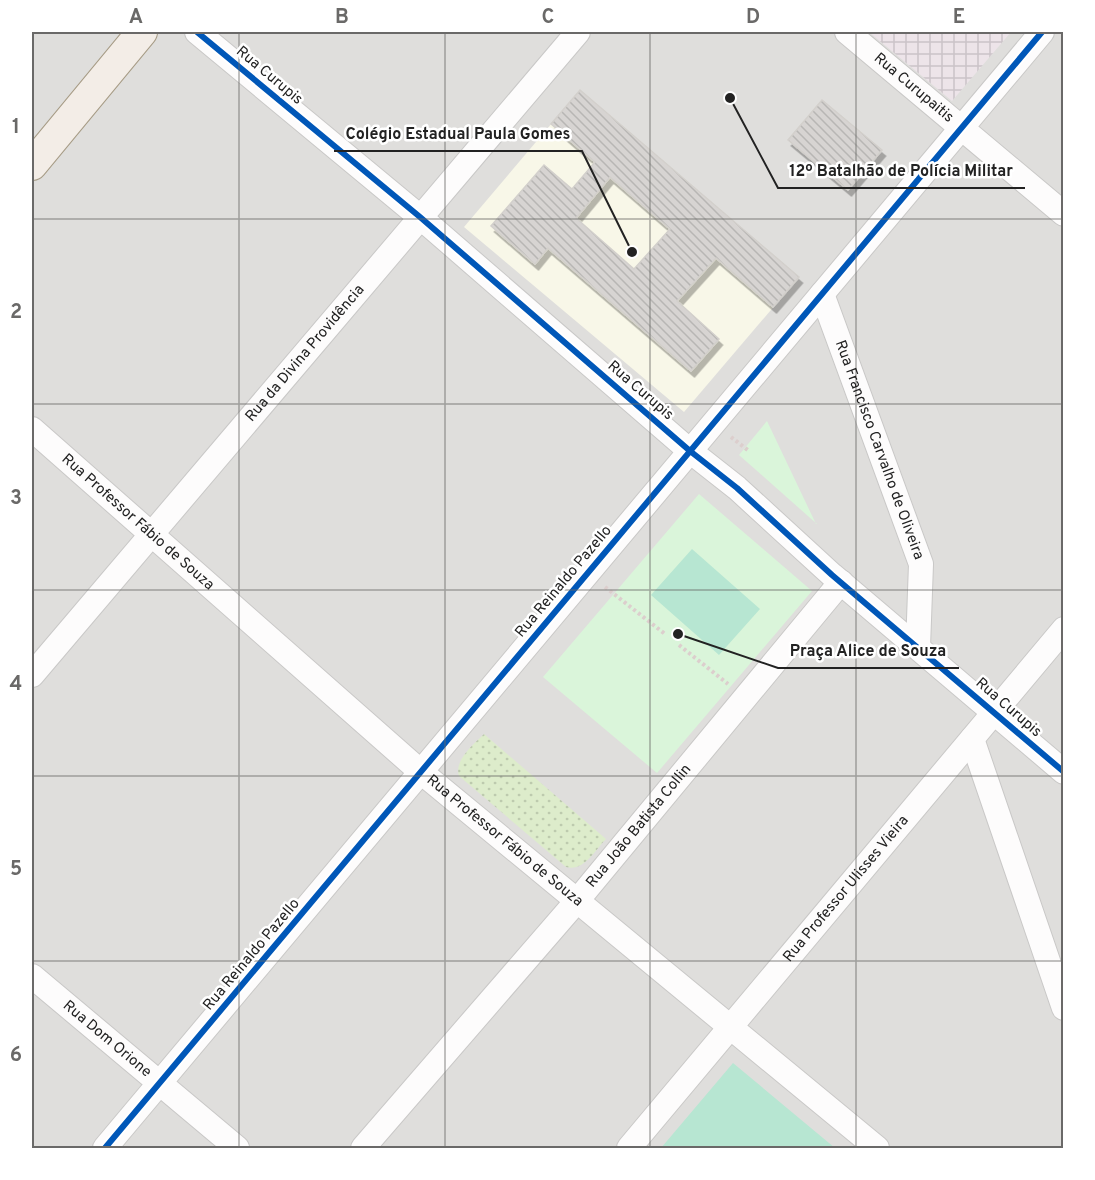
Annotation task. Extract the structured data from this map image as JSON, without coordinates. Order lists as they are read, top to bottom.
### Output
{
  "streets": {
    "street": [
      "Rua Curupis",
      "Rua Curupaitis",
      "Rua da Divina Providência",
      "Rua Francisco Carvalho de Oliveira",
      "Rua Professor Fábio de Souza",
      "Rua Reinaldo Pazello",
      "Rua João Batista Collin",
      "Rua Professor Ulisses Vieira",
      "Rua Dom Orione"
    ]
  },
  "crossings": [
    ["Rua Curupis", "Rua da Divina Providência"],
    ["Rua Curupis", "Rua Francisco Carvalho de Oliveira"],
    ["Rua Curupis", "Rua Reinaldo Pazello"],
    ["Rua Curupis", "Rua João Batista Collin"],
    ["Rua Curupis", "Rua Professor Ulisses Vieira"],
    ["Rua Curupaitis", "Rua Reinaldo Pazello"],
    ["Rua da Divina Providência", "Rua Professor Fábio de Souza"],
    ["Rua Francisco Carvalho de Oliveira", "Rua Reinaldo Pazello"],
    ["Rua Professor Fábio de Souza", "Rua Reinaldo Pazello"],
    ["Rua Professor Fábio de Souza", "Rua João Batista Collin"],
    ["Rua Professor Fábio de Souza", "Rua Professor Ulisses Vieira"],
    ["Rua Reinaldo Pazello", "Rua Dom Orione"]
  ],
  "places": ["12º Batalhão de Polícia Militar", "Colégio Estadual Paula Gomes", "Praça Alice de Souza"],
  "grid": {
    "columns": [
      "A",
      "B",
      "C",
      "D",
      "E"
    ],
    "rows": [
      "1",
      "2",
      "3",
      "4",
      "5",
      "6"
    ]
  }
}
